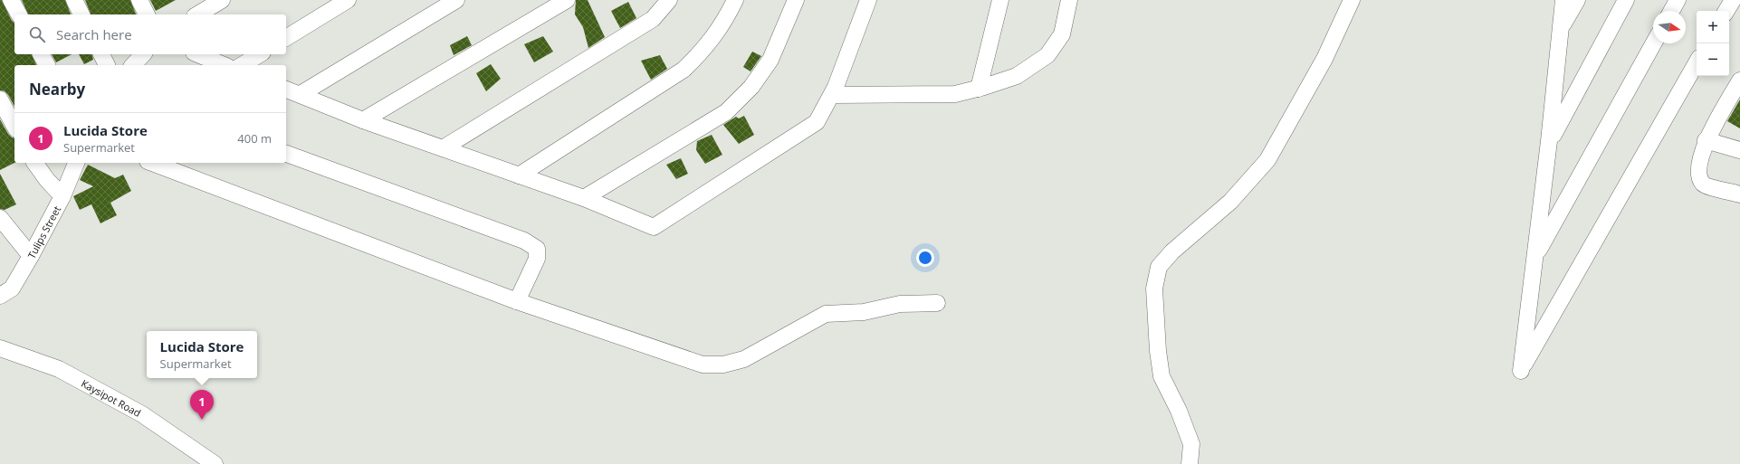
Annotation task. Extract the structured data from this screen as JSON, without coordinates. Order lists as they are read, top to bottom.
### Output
{
  "streets": {
    "street": ["Tulips Street", "Kaysipot Road"]
  },
  "north": "right",
  "page": {
    "map_buttons": ["+", "−"],
    "search": "Search here",
    "heading": "Nearby",
    "list": [
      {
        "mark": "1",
        "name": "Lucida Store",
        "note": "Supermarket",
        "value": "400 m"
      }
    ],
    "popup": ["Lucida Store", "Supermarket"],
    "pins": "1"
  }
}
